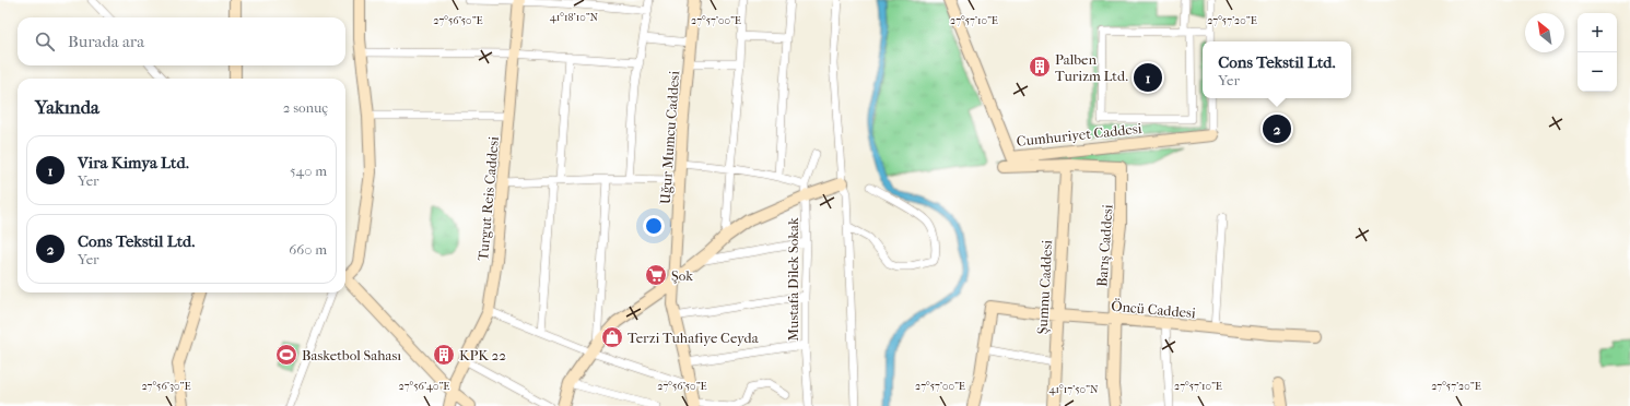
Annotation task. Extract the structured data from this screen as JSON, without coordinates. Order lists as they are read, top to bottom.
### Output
{
  "streets": {
    "street": [
      "Cumhuriyet Caddesi",
      "Uğur Mumcu Caddesi",
      "Turgut Reis Caddesi",
      "Barış Caddesi",
      "Mustafa Dilek Sokak",
      "Şumnu Caddesi",
      "Öncü Caddesi"
    ]
  },
  "crossings": [
    ["Barış Caddesi", "Öncü Caddesi"],
    ["Şumnu Caddesi", "Öncü Caddesi"]
  ],
  "places": {
    "building": ["Palben Turizm Ltd.", "KPK 22"],
    "supermarket": ["Şok"],
    "shop": ["Terzi Tuhafiye Ceyda"],
    "sports": ["Basketbol Sahası"]
  },
  "north": "top left",
  "page": {
    "map_buttons": ["+", "−"],
    "search": "Burada ara",
    "popup": ["Cons Tekstil Ltd.", "Yer"],
    "pins": ["1", "2"],
    "heading": ["Yakında", "2 sonuç"],
    "list": [
      {
        "mark": "1",
        "name": "Vira Kimya Ltd.",
        "note": "Yer",
        "value": "540 m"
      },
      {
        "mark": "2",
        "name": "Cons Tekstil Ltd.",
        "note": "Yer",
        "value": "660 m"
      }
    ]
  },
  "coordinates": [
    "41°18'10\"N",
    "27°56'50\"E",
    "27°57'10\"E",
    "27°57'20\"E",
    "27°57'00\"E",
    "27°56'30\"E",
    "27°56'40\"E",
    "41°17'50\"N"
  ]
}
